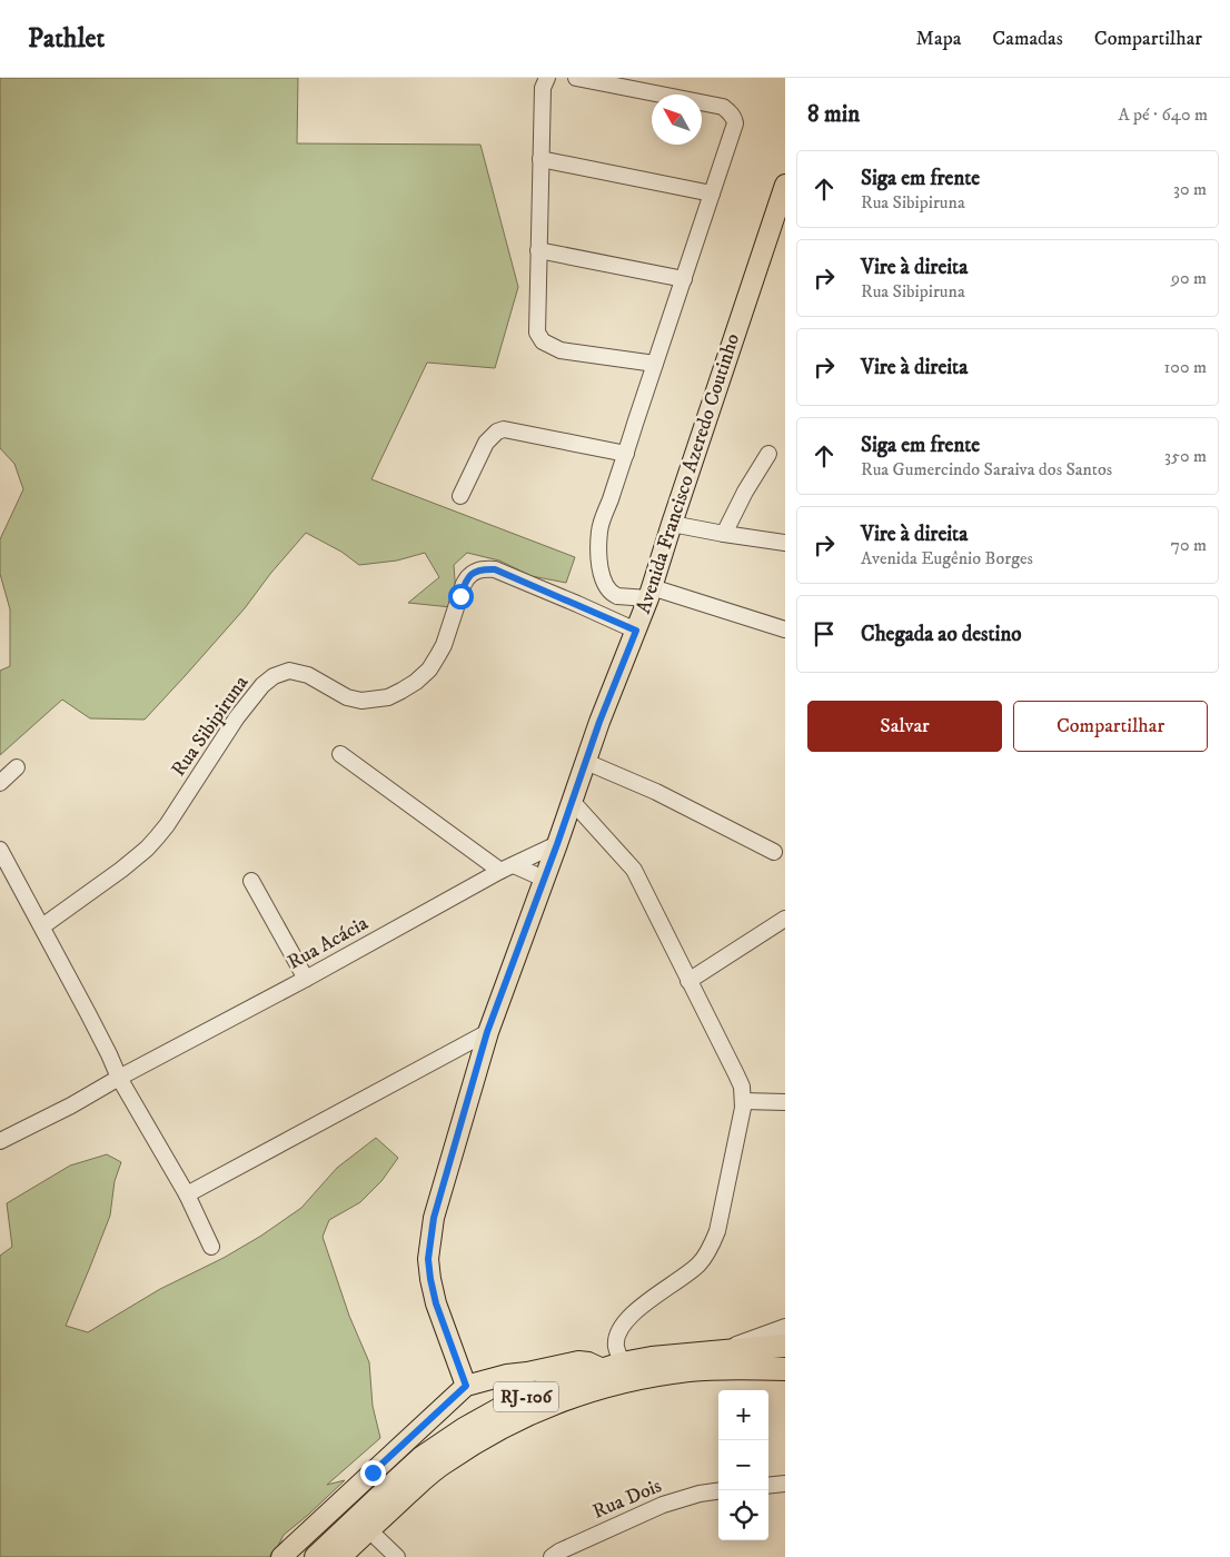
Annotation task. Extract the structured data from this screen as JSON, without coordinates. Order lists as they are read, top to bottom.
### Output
{
  "streets": {
    "highway": ["RJ-106"],
    "main road": ["Avenida Francisco Azeredo Coutinho"],
    "street": ["Rua Sibipiruna", "Rua Acácia", "Rua Dois"]
  },
  "crossings": [
    ["Avenida Francisco Azeredo Coutinho", "Rua Sibipiruna"],
    ["Avenida Francisco Azeredo Coutinho", "Rua Acácia"]
  ],
  "north": "top left",
  "page": {
    "header": "Pathlet",
    "nav": ["Mapa", "Camadas", "Compartilhar"],
    "heading": ["8 min", "A pé · 640 m"],
    "list": [
      ["Siga em frente", "Rua Sibipiruna", "30 m"],
      ["Vire à direita", "Rua Sibipiruna", "90 m"],
      ["Vire à direita", "100 m"],
      ["Siga em frente", "Rua Gumercindo Saraiva dos Santos", "350 m"],
      ["Vire à direita", "Avenida Eugênio Borges", "70 m"],
      "Chegada ao destino"
    ],
    "buttons": ["Salvar", "Compartilhar"],
    "map_buttons": ["+", "−"]
  }
}
